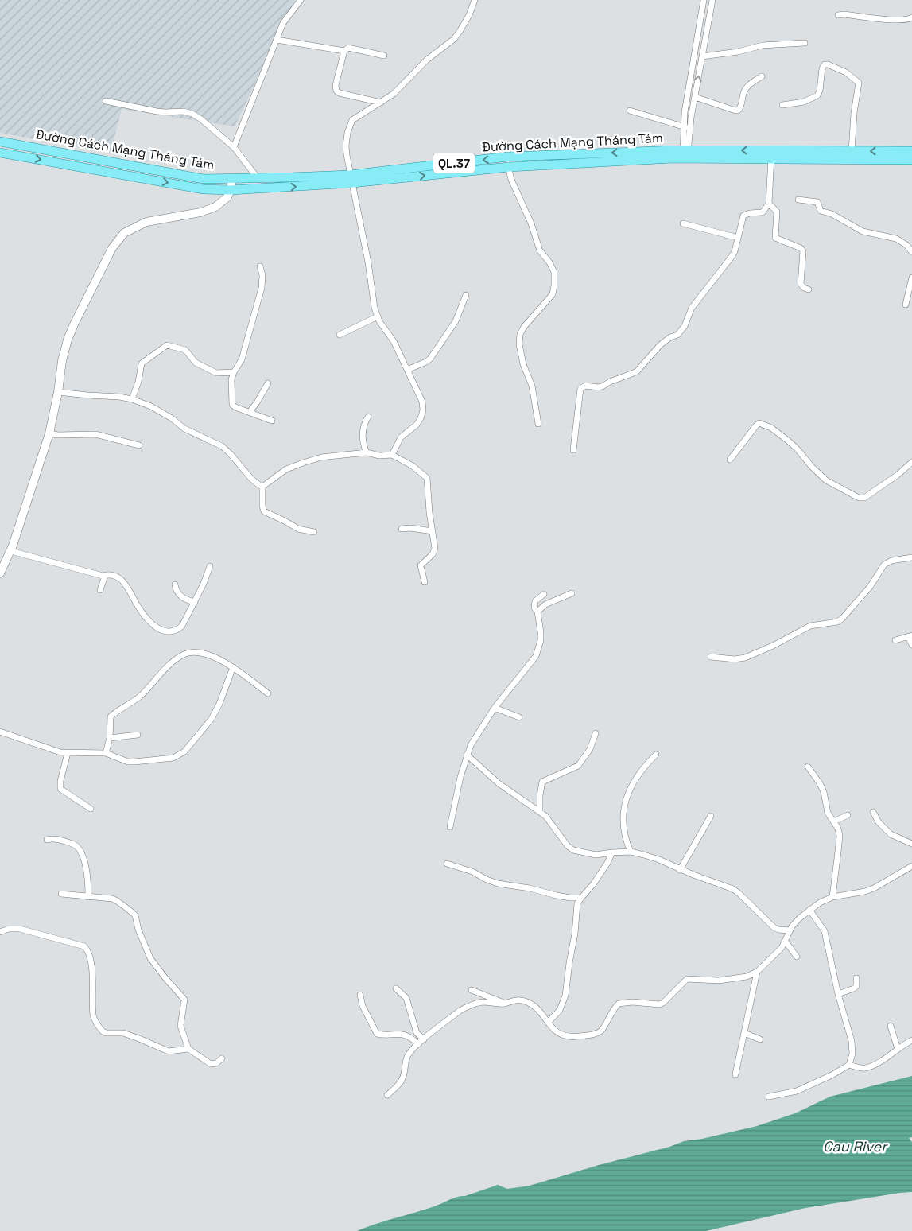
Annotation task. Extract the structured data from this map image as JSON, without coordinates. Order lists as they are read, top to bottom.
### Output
{
  "streets": {
    "main road": ["Đường Cách Mạng Tháng Tám", "QL.37"]
  },
  "water": ["Cau River"]
}
